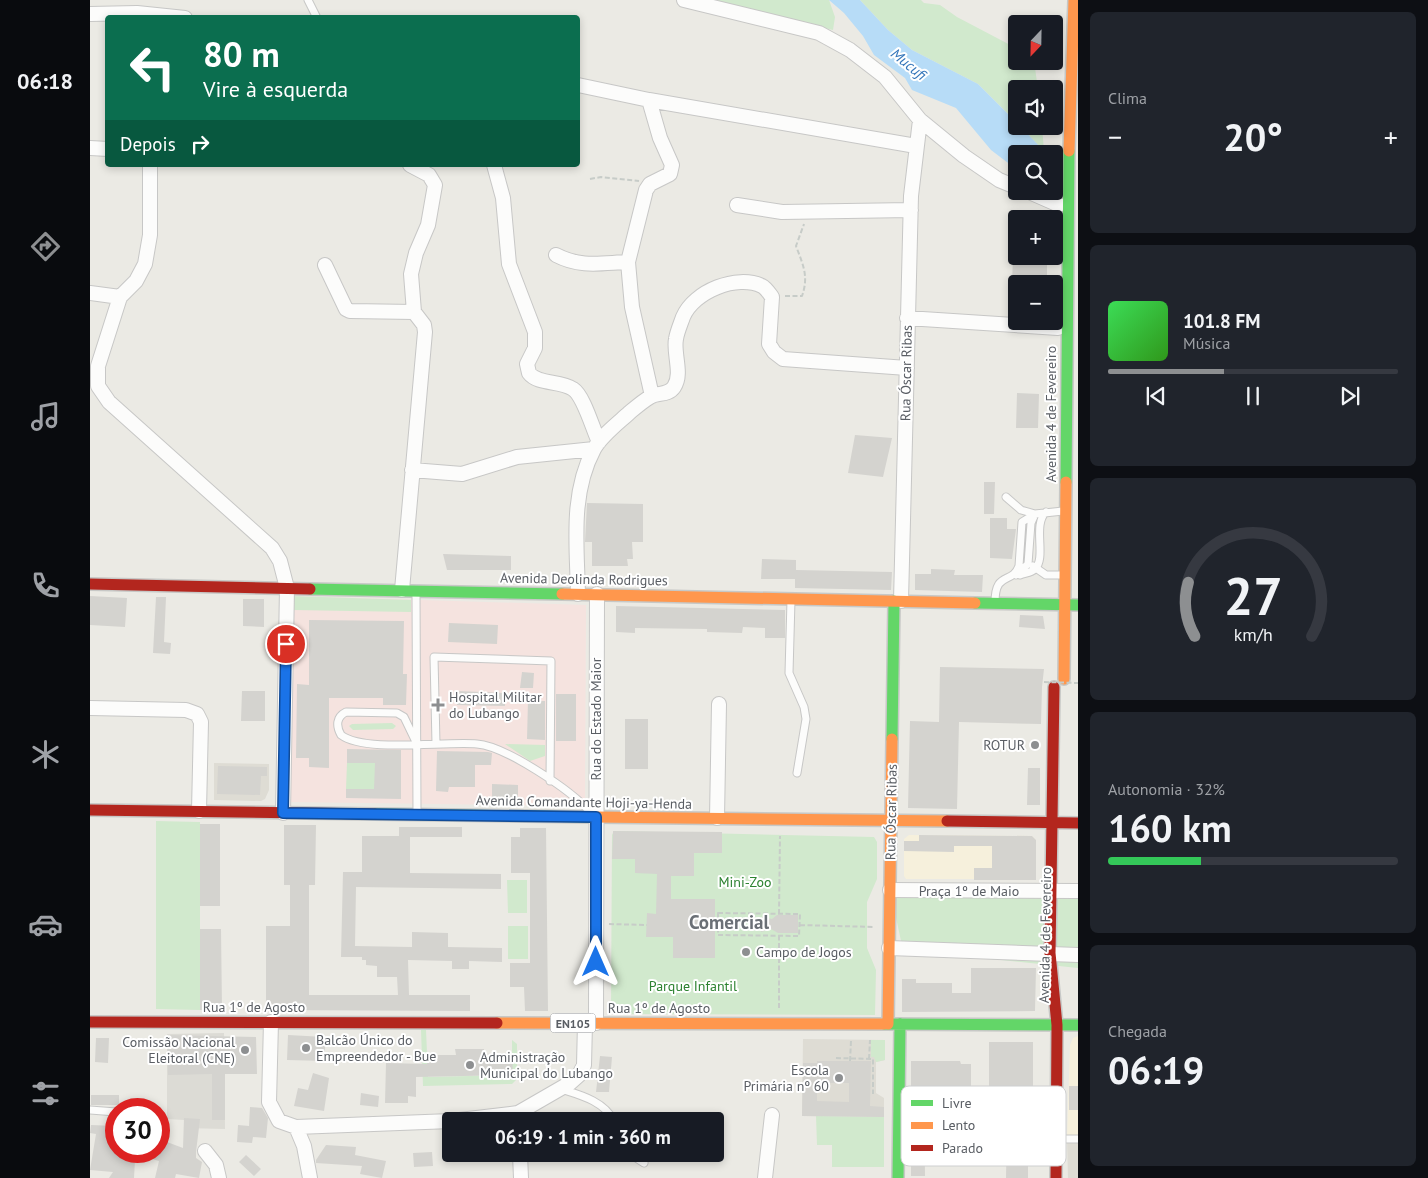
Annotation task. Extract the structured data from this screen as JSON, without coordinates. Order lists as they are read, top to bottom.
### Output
{
  "streets": {
    "main road": [
      "Rua Óscar Ribas",
      "Avenida 4 de Fevereiro",
      "Avenida Deolinda Rodrigues",
      "Avenida Comandante Hoji-ya-Henda",
      "Rua 1º de Agosto",
      "EN105"
    ],
    "street": ["Rua do Estado Maior", "Praça 1º de Maio"]
  },
  "crossings": [
    ["Rua Óscar Ribas", "Avenida Deolinda Rodrigues"],
    ["Rua Óscar Ribas", "Avenida Comandante Hoji-ya-Henda"],
    ["Rua Óscar Ribas", "Praça 1º de Maio"],
    ["Rua Óscar Ribas", "Rua 1º de Agosto"],
    ["Avenida 4 de Fevereiro", "Avenida Deolinda Rodrigues"],
    ["Avenida 4 de Fevereiro", "Avenida Comandante Hoji-ya-Henda"],
    ["Avenida 4 de Fevereiro", "Praça 1º de Maio"],
    ["Avenida 4 de Fevereiro", "Rua 1º de Agosto"],
    ["Avenida Deolinda Rodrigues", "Rua do Estado Maior"],
    ["Rua do Estado Maior", "Avenida Comandante Hoji-ya-Henda"],
    ["Rua do Estado Maior", "Rua 1º de Agosto"]
  ],
  "districts": ["Comercial"],
  "water": ["Mucufi"],
  "parks": ["Mini-Zoo", "Parque Infantil"],
  "places": {
    "health": ["Hospital Militar do Lubango"],
    "other": [
      "ROTUR",
      "Campo de Jogos",
      "Balcão Único do Empreendedor - Bue",
      "Comissão Nacional Eleitoral (CNE)",
      "Administração Municipal do Lubango",
      "Escola Primária nº 60"
    ]
  },
  "legend": ["Livre", "Lento", "Parado"],
  "north": "bottom",
  "page": {
    "tabs": "06:18",
    "tile": [
      "Clima",
      ["Autonomia · 32%", "160 km"],
      ["Chegada", "06:19"]
    ],
    "map_buttons": ["+", "−"],
    "turn": ["80 m", "Vire à esquerda"],
    "heat": ["−", "20°", "+"],
    "then": "Depois",
    "song": ["101.8 FM", "Música"],
    "limit": "30",
    "trip": "06:19 · 1 min · 360 m",
    "gauge": ["27", "km/h"]
  }
}
